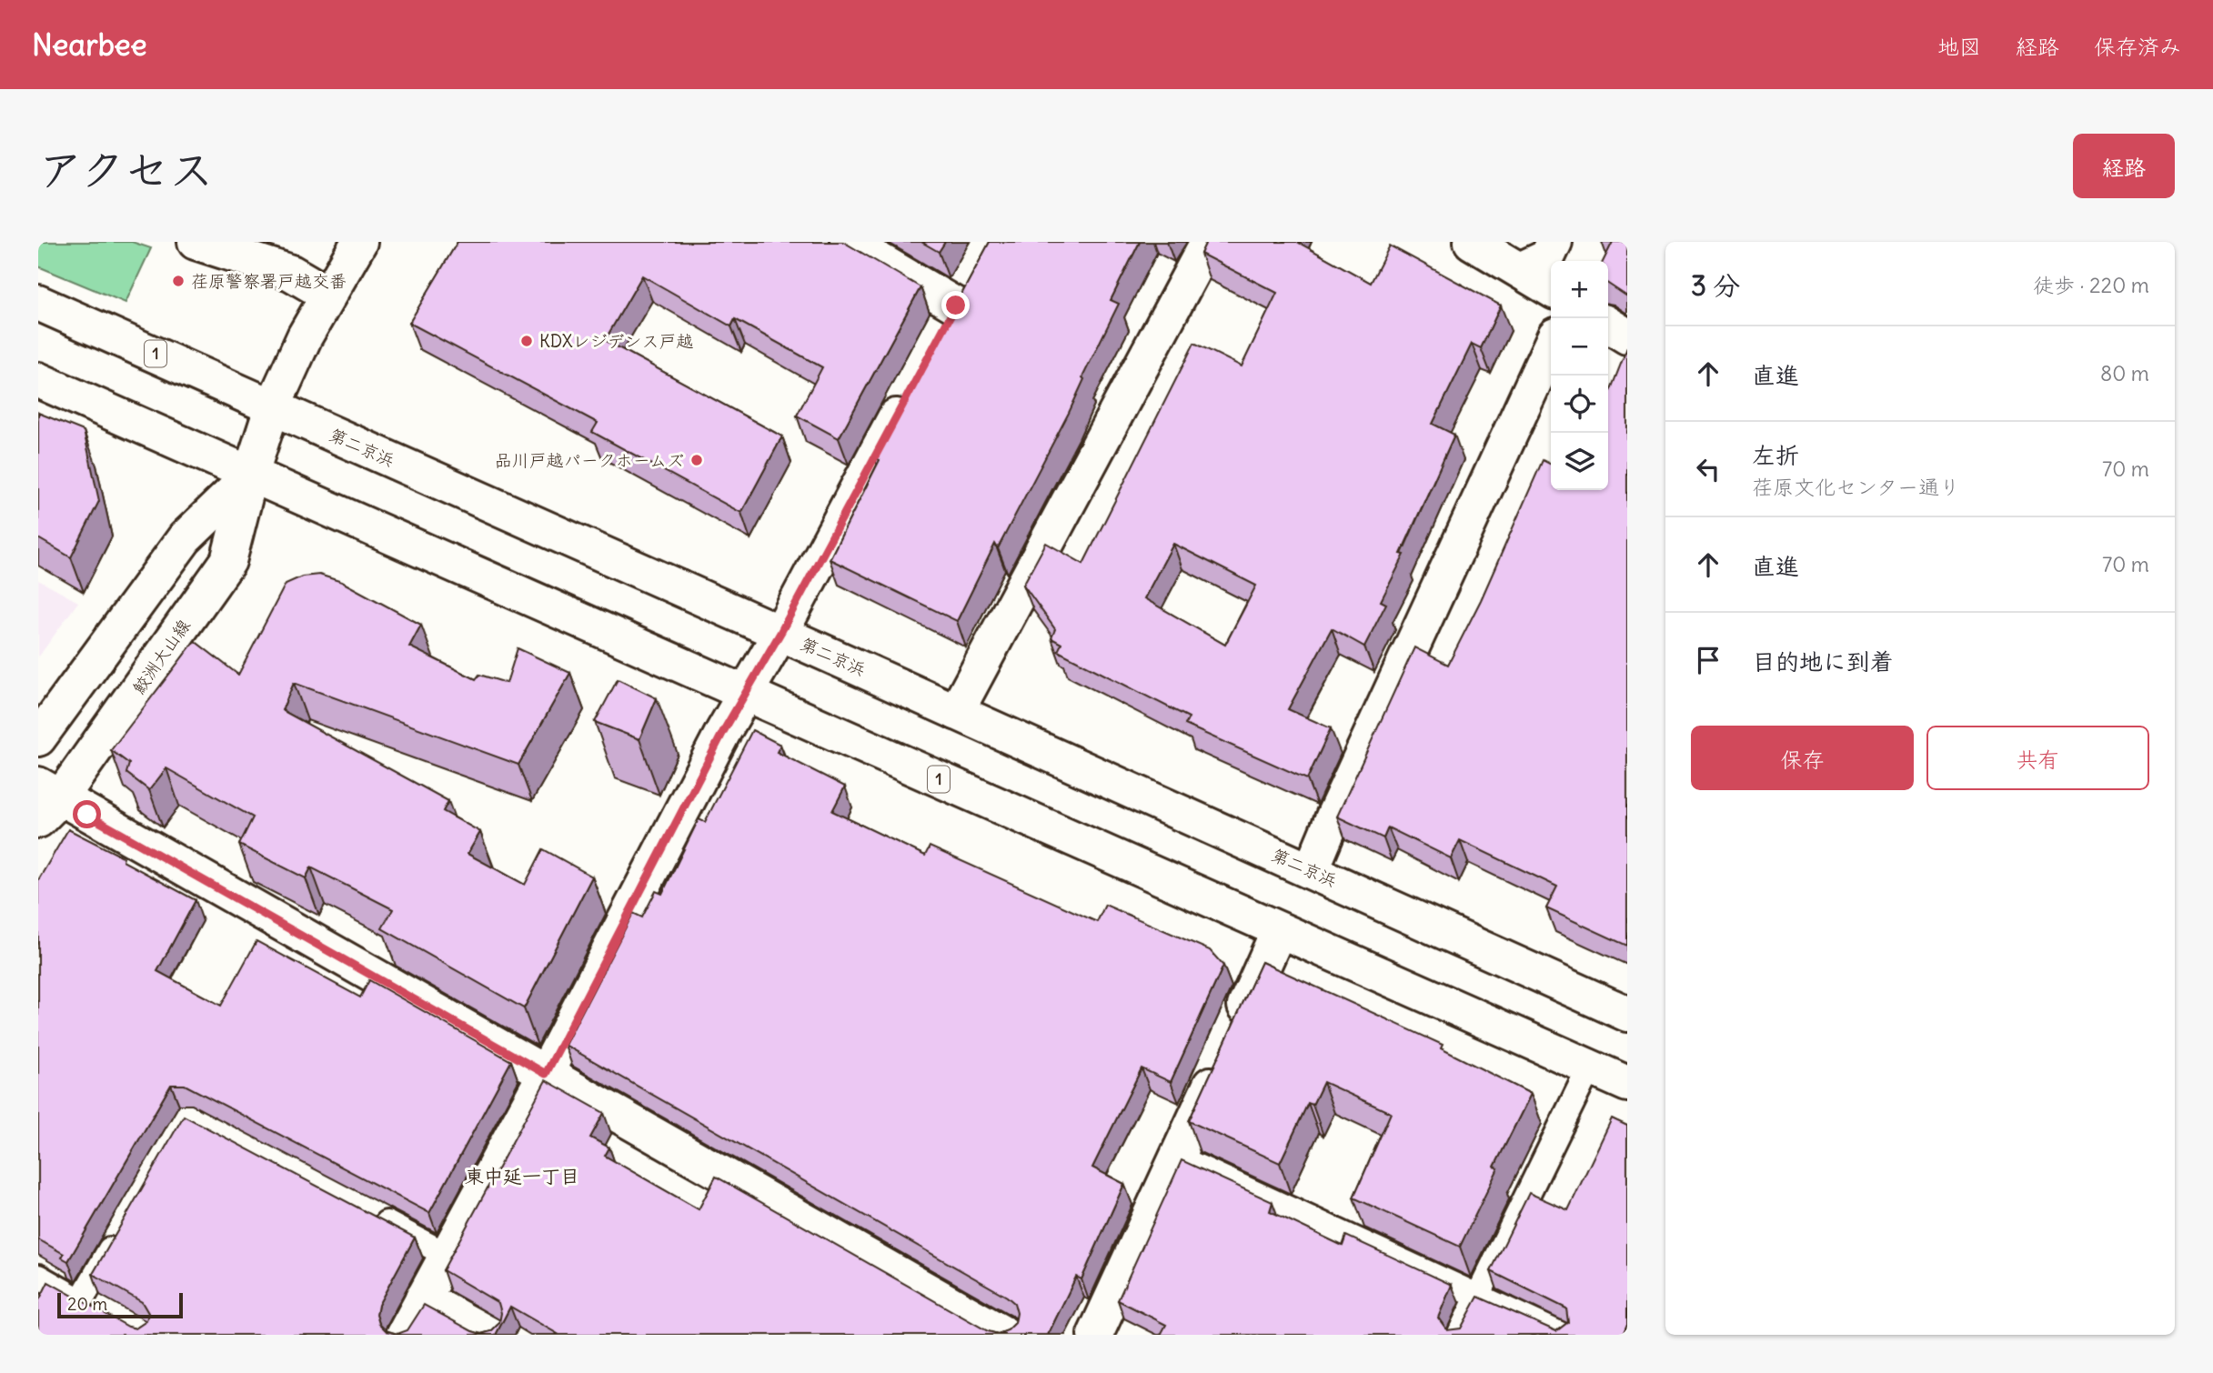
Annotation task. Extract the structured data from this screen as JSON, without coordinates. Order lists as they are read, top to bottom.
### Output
{
  "streets": {
    "main road": ["1", "第二京浜", "鮫洲大山線"]
  },
  "crossings": [
    ["1", "鮫洲大山線"],
    ["第二京浜", "鮫洲大山線"]
  ],
  "districts": ["東中延一丁目"],
  "places": ["荏原警察署戸越交番", "KDXレジデンス戸越", "品川戸越パークホームズ"],
  "scale_bar": "20 m",
  "page": {
    "header": "Nearbee",
    "nav": ["地図", "経路", "保存済み"],
    "title": "アクセス",
    "buttons": [
      "経路",
      ["保存", "共有"]
    ],
    "heading": ["3 分", "徒歩 · 220 m"],
    "map_buttons": ["+", "−"],
    "list": [
      ["直進", "80 m"],
      ["左折", "荏原文化センター通り", "70 m"],
      ["直進", "70 m"],
      "目的地に到着"
    ],
    "scale": "20 m"
  }
}
